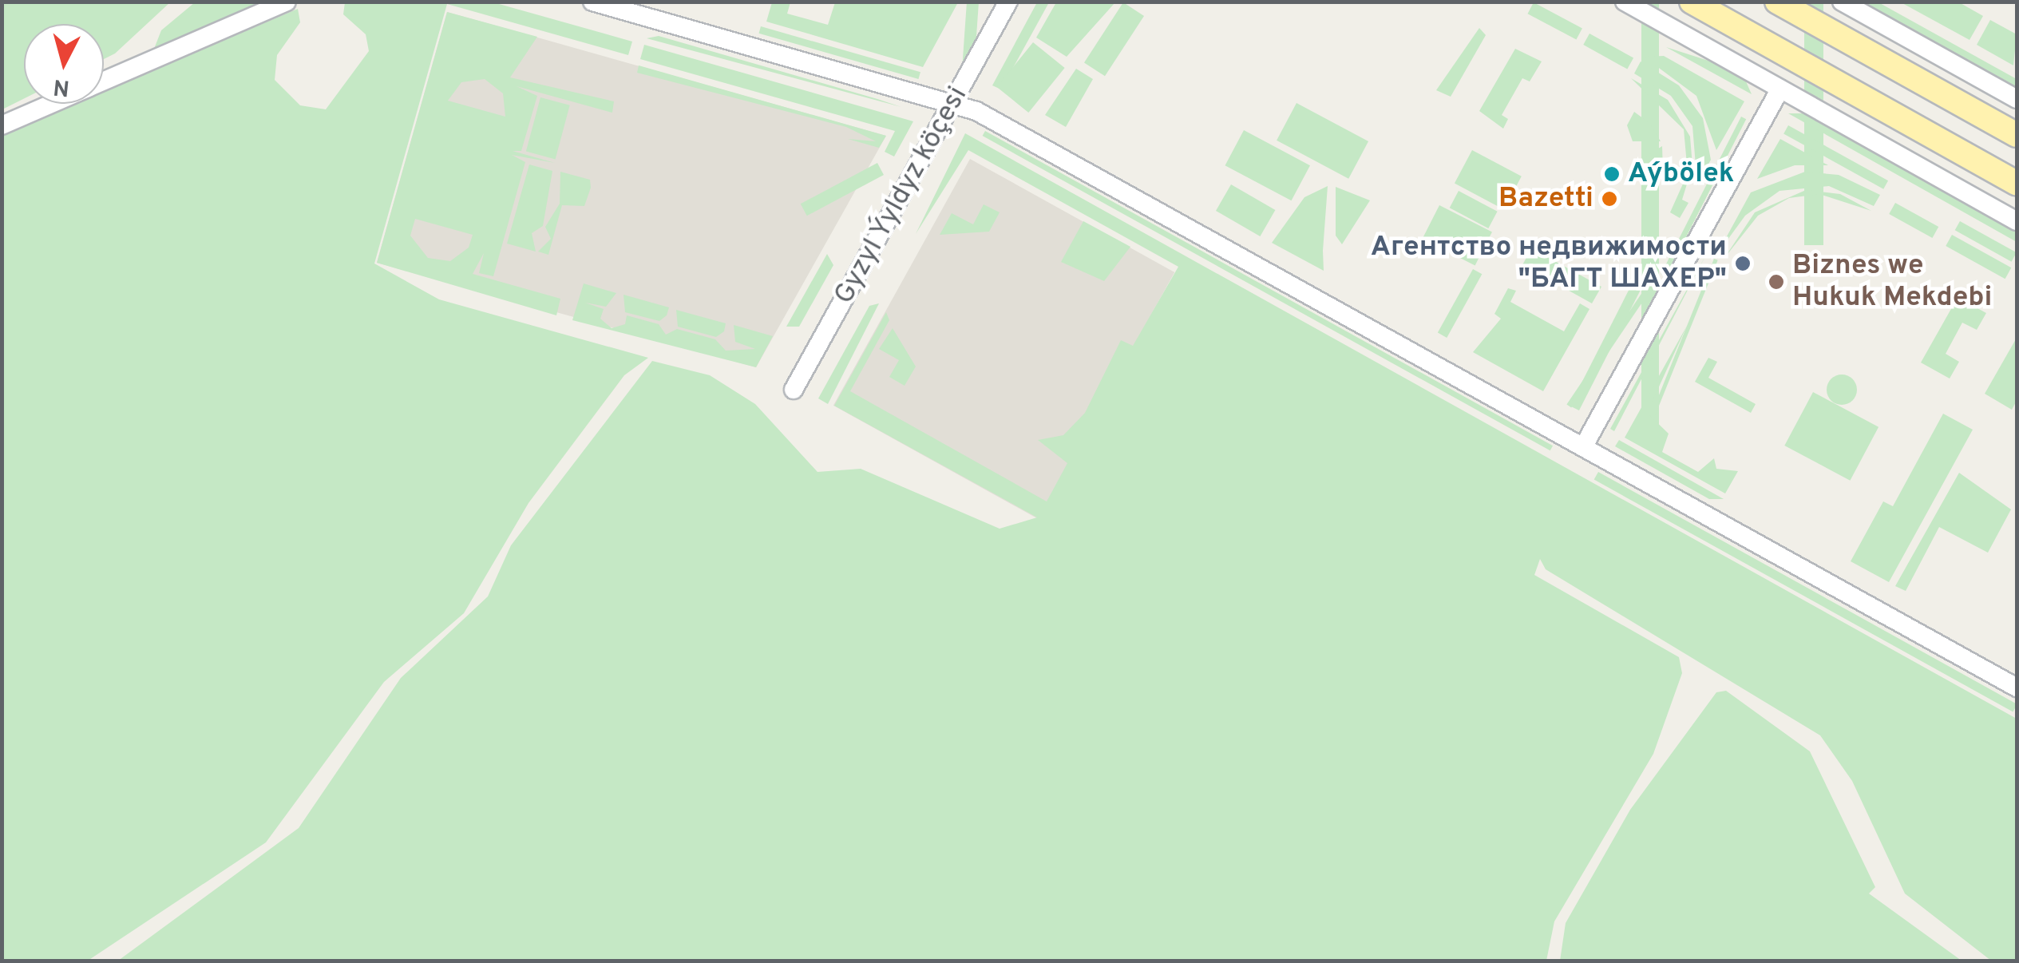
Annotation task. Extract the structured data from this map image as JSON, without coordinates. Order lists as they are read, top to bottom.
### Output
{
  "streets": {
    "street": ["Gyzyl Ýyldyz köçesi"]
  },
  "places": [
    "Aýbölek",
    "Bazetti",
    "Агентство недвижимости \"БАГТ ШАХЕР\"",
    "Biznes we Hukuk Mekdebi"
  ],
  "north": "bottom"
}
